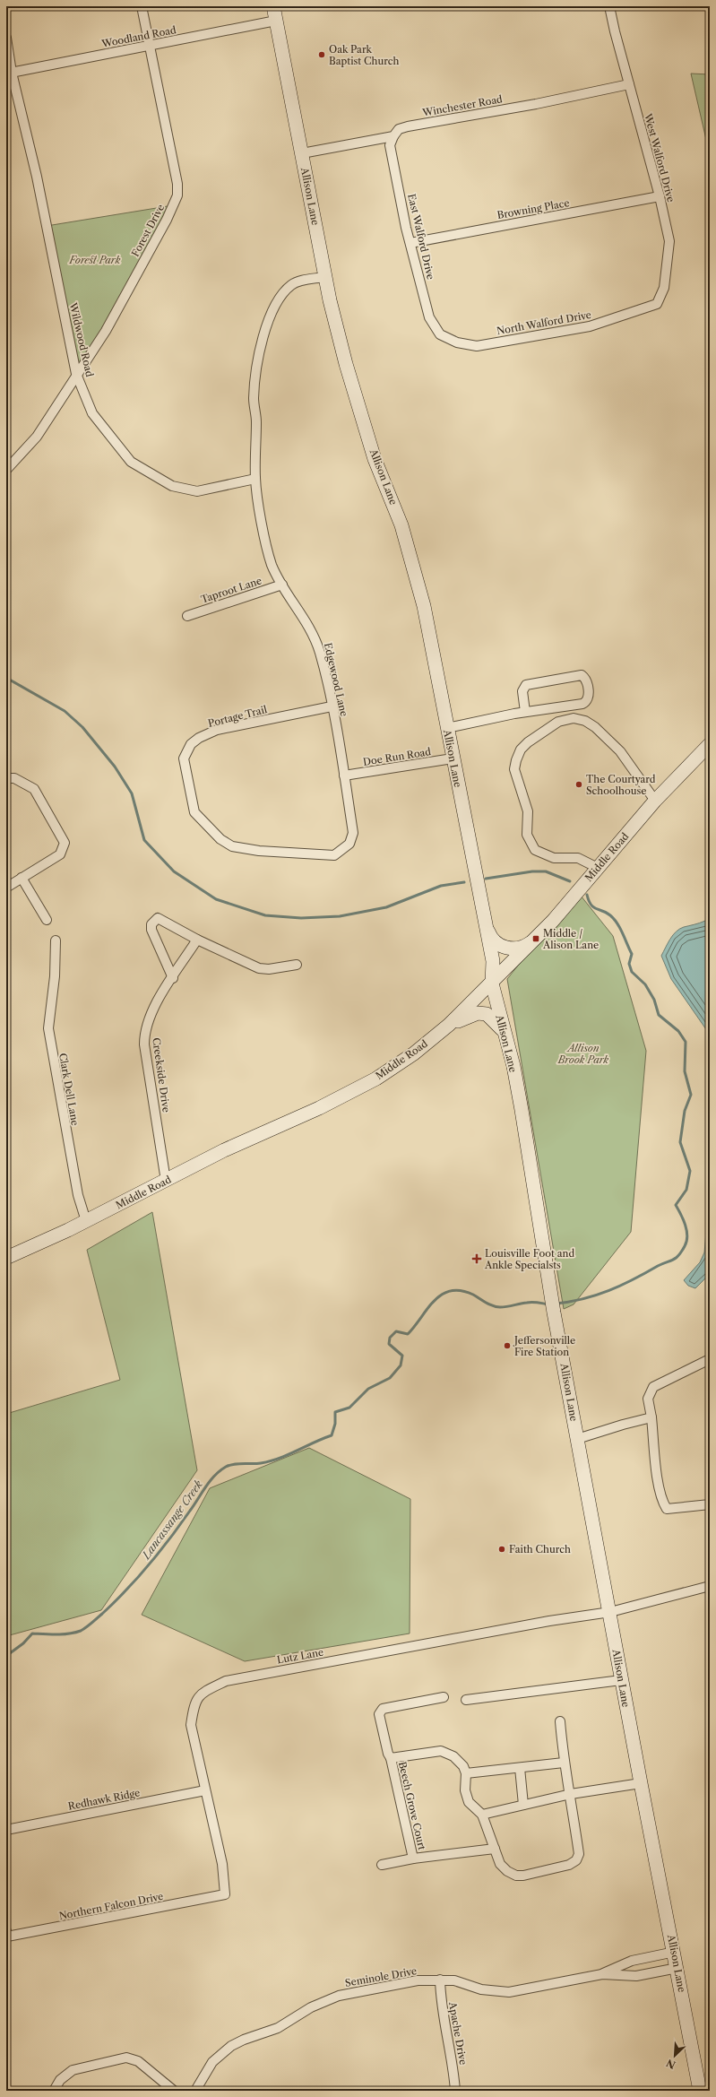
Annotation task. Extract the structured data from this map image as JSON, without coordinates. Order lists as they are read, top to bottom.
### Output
{
  "streets": {
    "main road": ["Allison Lane", "Middle Road"],
    "street": [
      "Woodland Road",
      "Winchester Road",
      "West Walford Drive",
      "Browning Place",
      "Forest Drive",
      "East Walford Drive",
      "North Walford Drive",
      "Wildwood Road",
      "Taproot Lane",
      "Edgewood Lane",
      "Portage Trail",
      "Doe Run Road",
      "Creekside Drive",
      "Clark Dell Lane",
      "Lutz Lane",
      "Redhawk Ridge",
      "Beech Grove Court",
      "Northern Falcon Drive",
      "Seminole Drive",
      "Apache Drive"
    ]
  },
  "crossings": [
    ["Woodland Road", "Allison Lane"],
    ["Woodland Road", "Forest Drive"],
    ["Woodland Road", "Wildwood Road"],
    ["Winchester Road", "West Walford Drive"],
    ["Winchester Road", "Allison Lane"],
    ["Winchester Road", "East Walford Drive"],
    ["West Walford Drive", "Browning Place"],
    ["West Walford Drive", "North Walford Drive"],
    ["Allison Lane", "Doe Run Road"],
    ["Allison Lane", "Middle Road"],
    ["Allison Lane", "Lutz Lane"],
    ["Allison Lane", "Seminole Drive"],
    ["Browning Place", "East Walford Drive"],
    ["Forest Drive", "Wildwood Road"],
    ["East Walford Drive", "North Walford Drive"],
    ["Wildwood Road", "Edgewood Lane"],
    ["Taproot Lane", "Edgewood Lane"],
    ["Edgewood Lane", "Portage Trail"],
    ["Edgewood Lane", "Doe Run Road"],
    ["Middle Road", "Creekside Drive"],
    ["Middle Road", "Clark Dell Lane"],
    ["Lutz Lane", "Redhawk Ridge"],
    ["Lutz Lane", "Northern Falcon Drive"],
    ["Seminole Drive", "Apache Drive"]
  ],
  "water": ["Lancassange Creek"],
  "parks": ["Forest Park", "Allison Brook Park"],
  "places": {
    "other": [
      "Oak Park Baptist Church",
      "The Courtyard Schoolhouse",
      "Jeffersonville Fire Station",
      "Faith Church"
    ],
    "transit": ["Middle / Alison Lane"],
    "health": ["Louisville Foot and Ankle Specialsts"]
  },
  "north": "bottom left"
}
